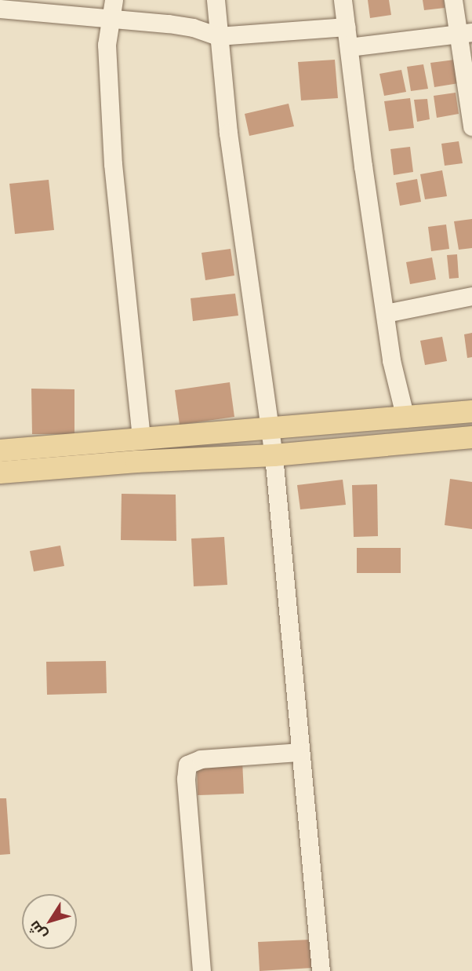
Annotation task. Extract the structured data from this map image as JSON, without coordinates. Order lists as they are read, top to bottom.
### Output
{
  "north": "bottom left"
}
